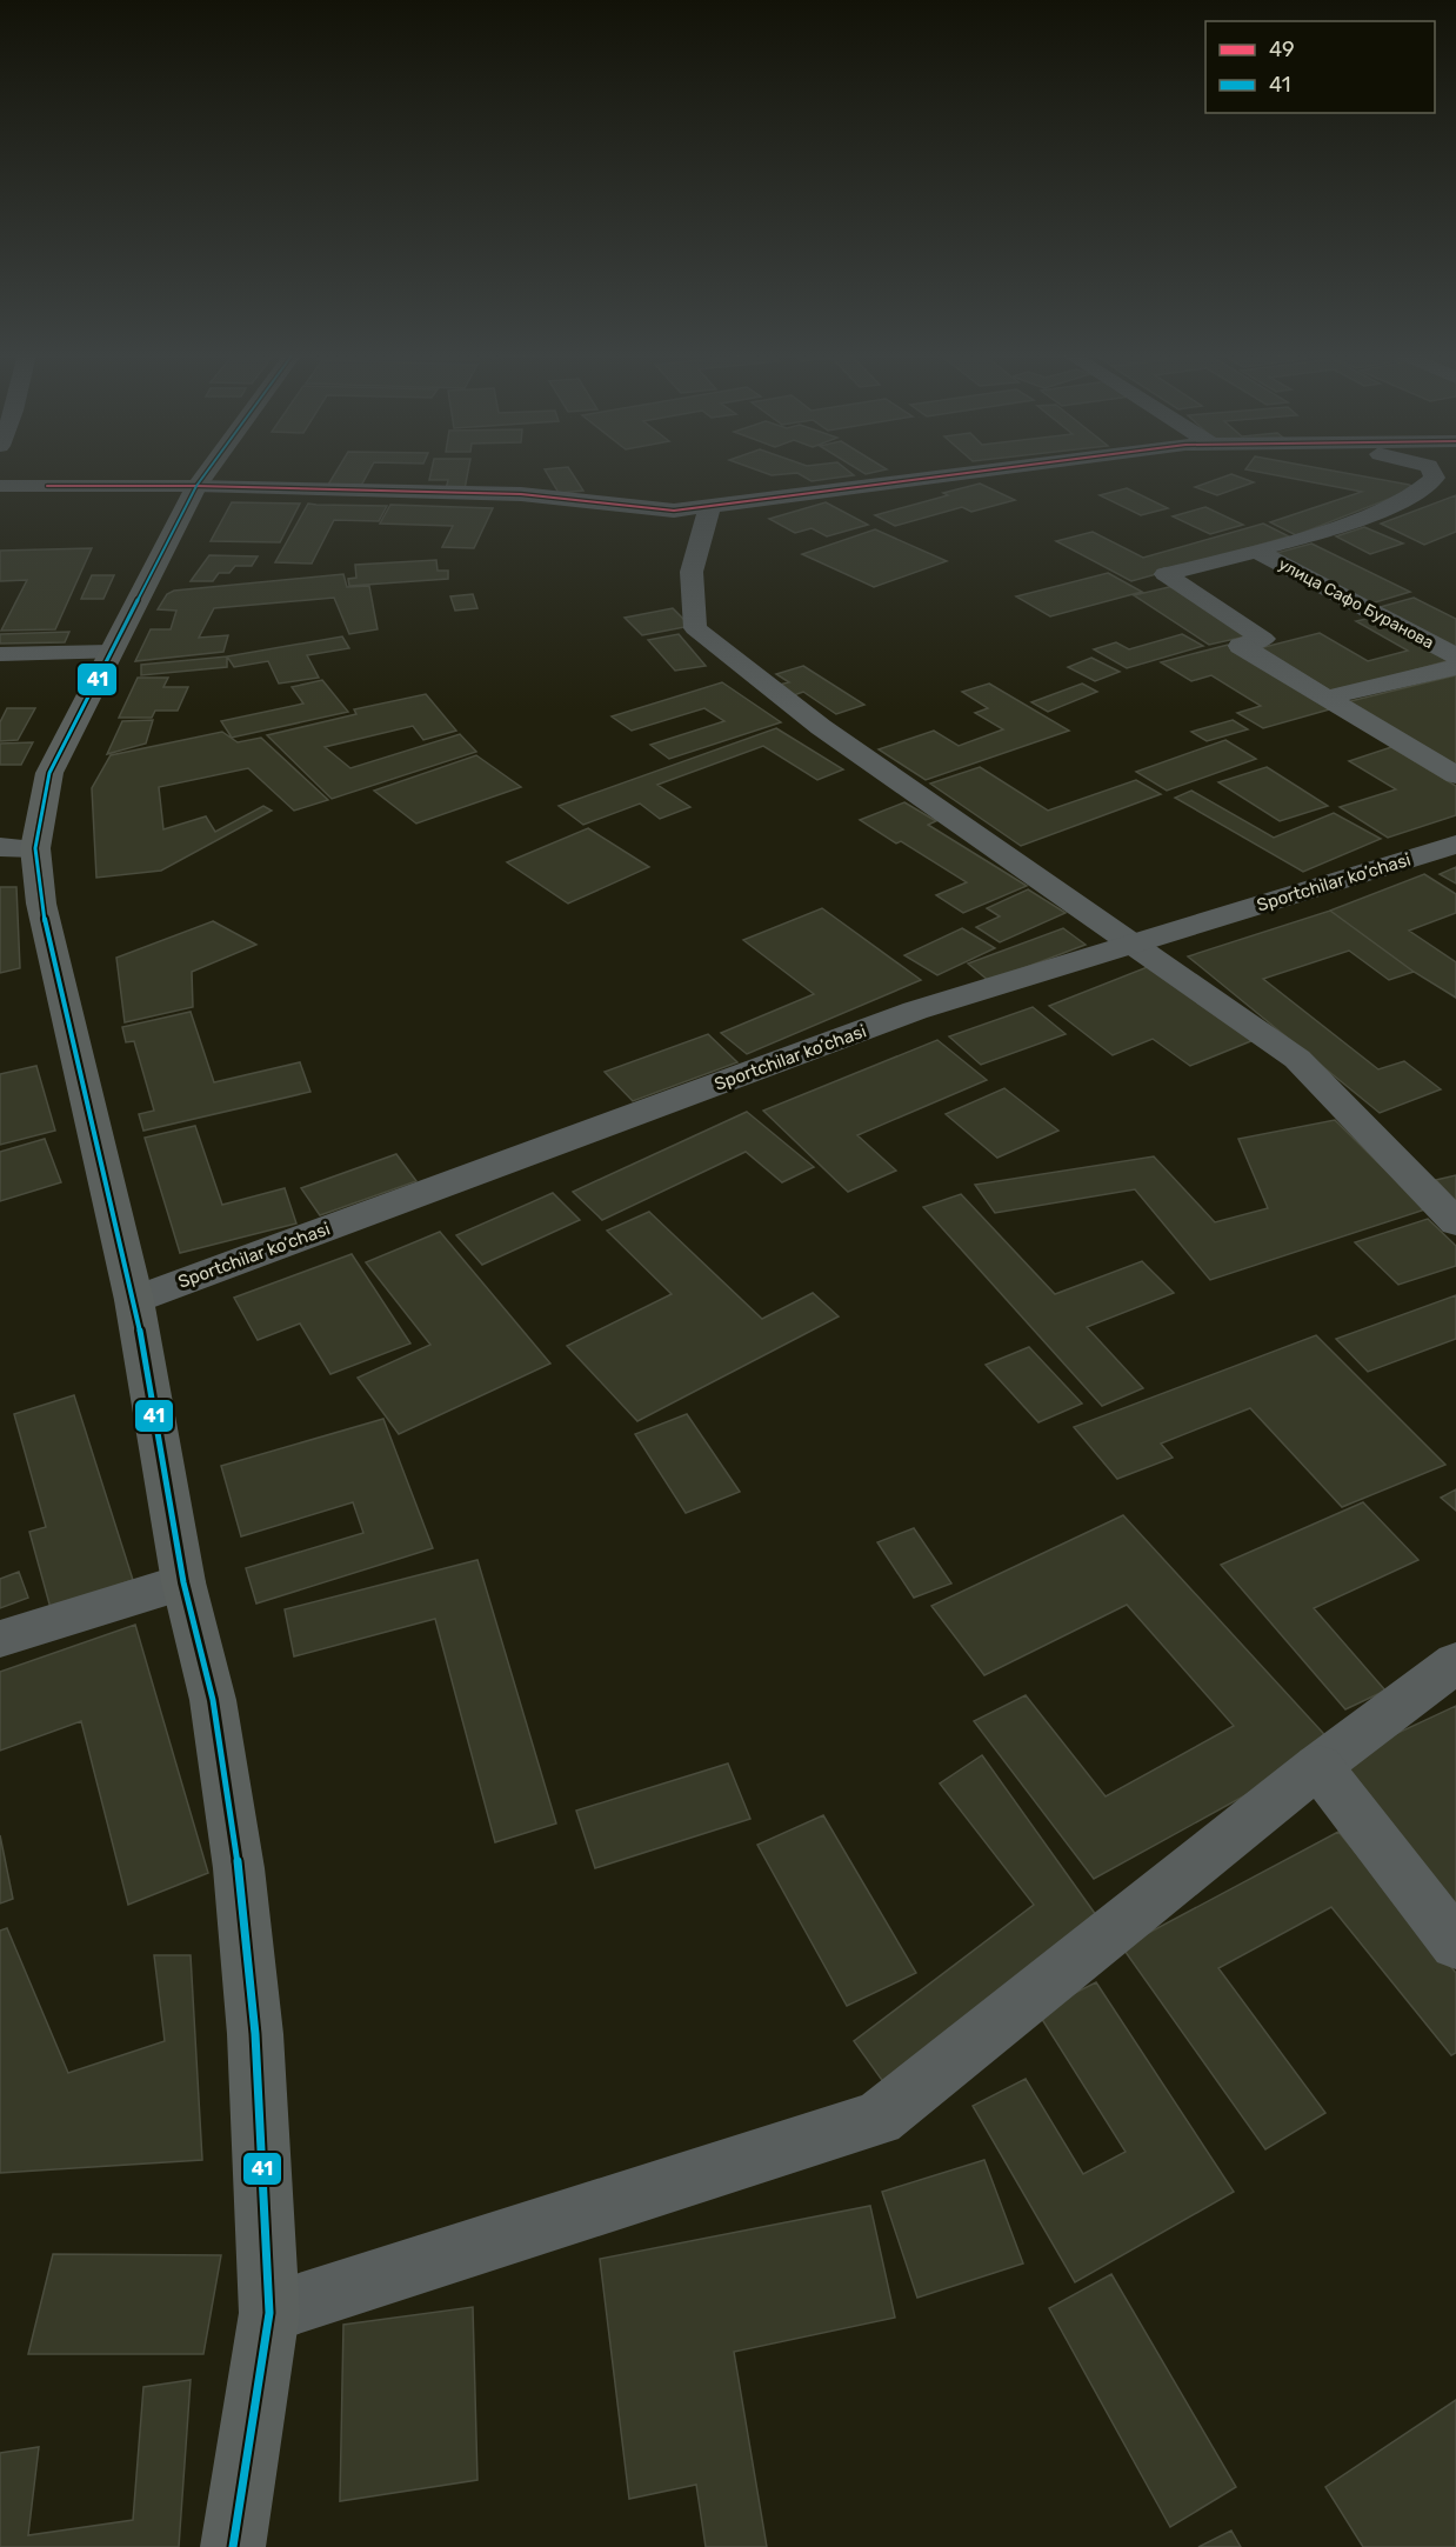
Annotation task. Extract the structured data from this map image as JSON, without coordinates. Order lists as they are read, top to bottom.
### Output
{
  "streets": {
    "street": ["улица Сафо Буранова", "Sportchilar ko‘chasi"]
  },
  "lines": ["transit line 49", "transit line 41"],
  "legend": ["49", "41"]
}
